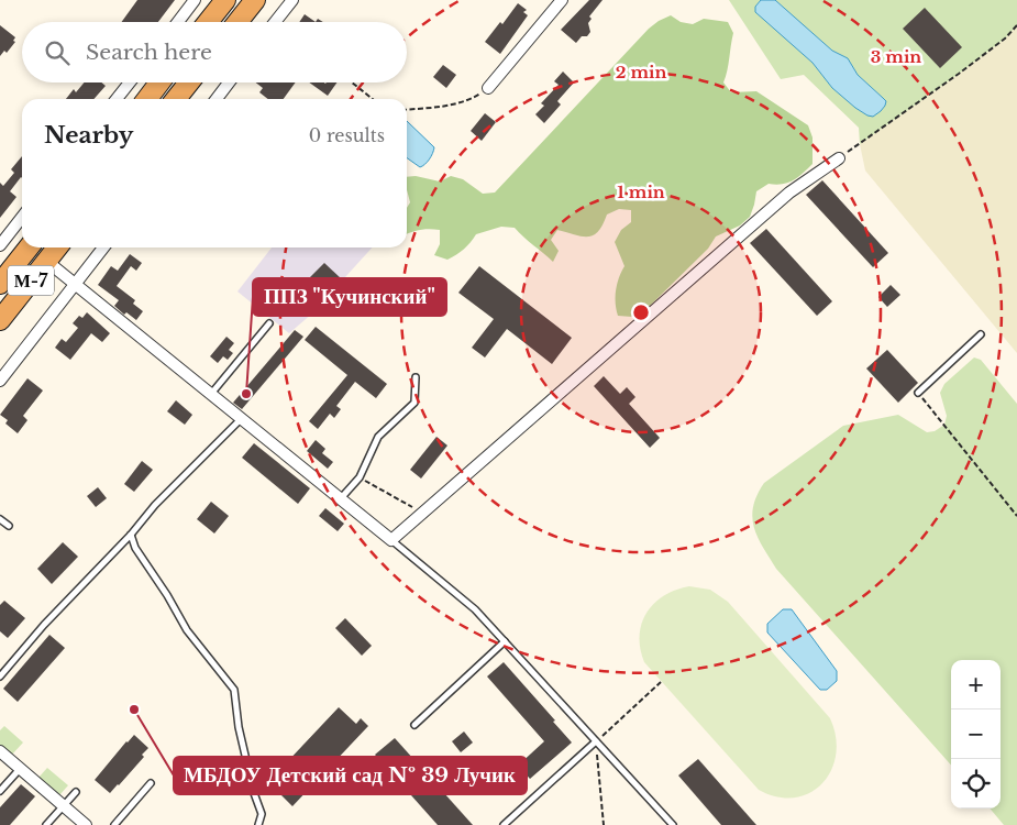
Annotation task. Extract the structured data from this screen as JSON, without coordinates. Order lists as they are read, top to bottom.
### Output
{
  "streets": {
    "highway": ["М-7"]
  },
  "places": ["ППЗ \"Кучинский\"", "МБДОУ Детский сад № 39 Лучик"],
  "page": {
    "search": "Search here",
    "heading": ["Nearby", "0 results"],
    "map_buttons": ["+", "−"]
  },
  "rings": ["3 min", "2 min", "1 min"]
}
